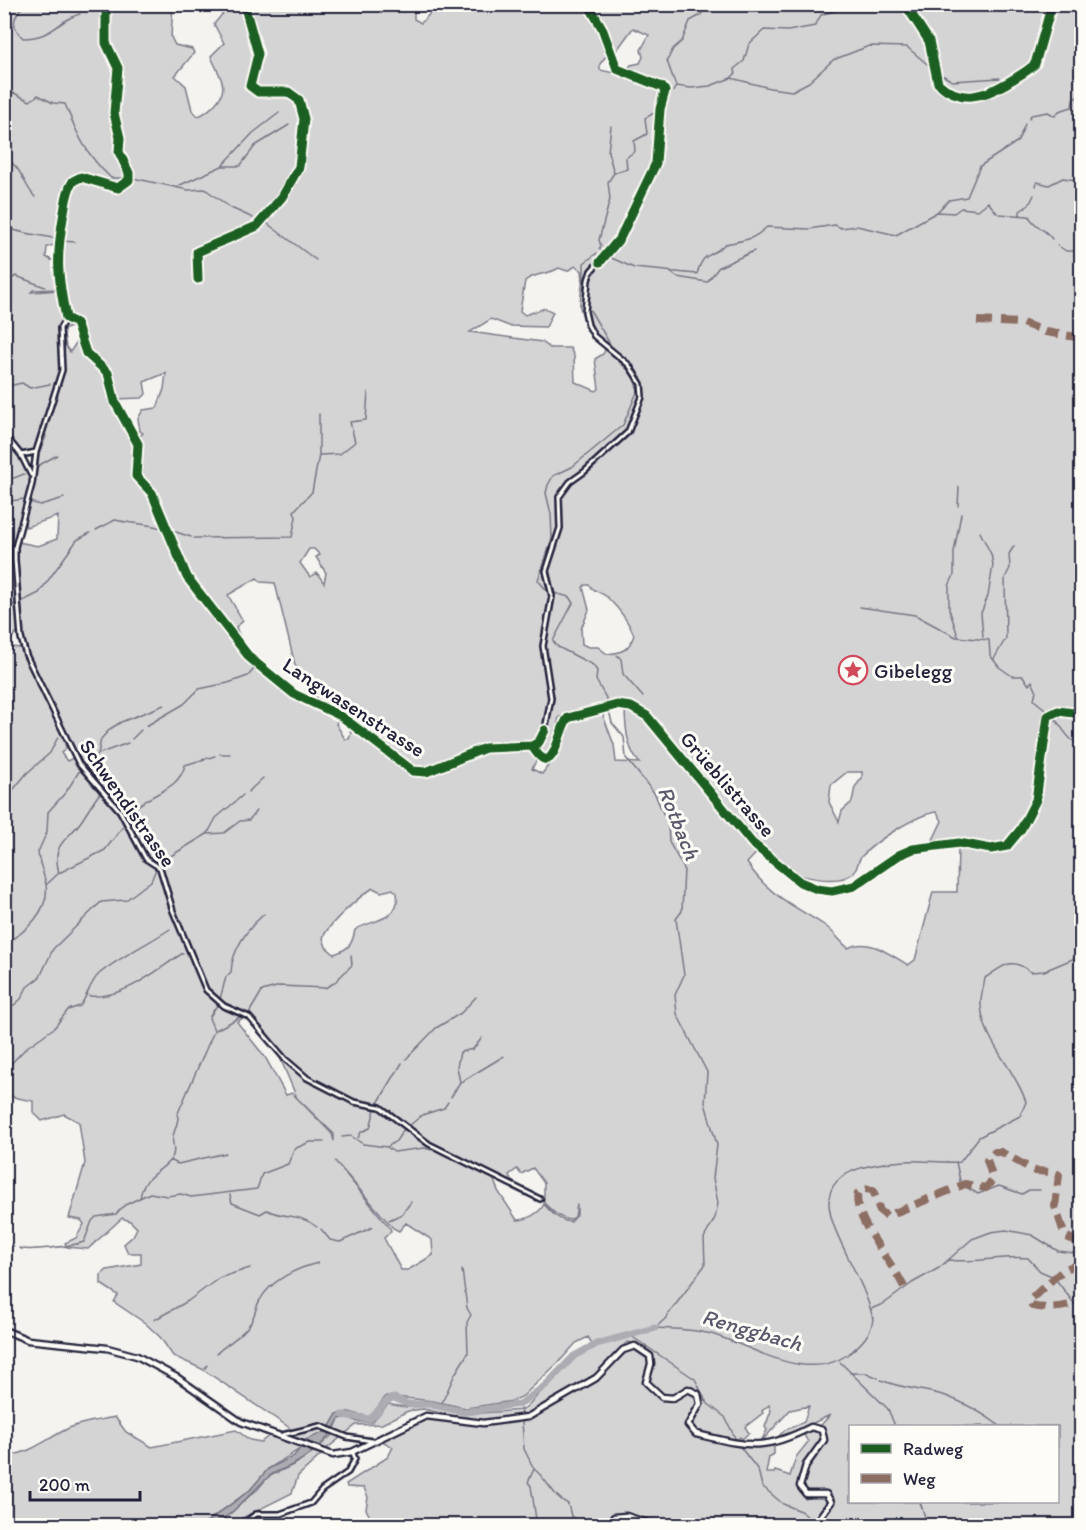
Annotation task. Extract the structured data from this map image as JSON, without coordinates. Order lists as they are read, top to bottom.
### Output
{
  "streets": {
    "street": ["Langwasenstrasse", "Grüeblistrasse", "Schwendistrasse"]
  },
  "crossings": [
    ["Langwasenstrasse", "Grüeblistrasse"]
  ],
  "water": ["Rotbach", "Renggbach"],
  "places": {
    "place": ["Gibelegg"]
  },
  "legend": ["Radweg", "Weg"],
  "scale_bar": "200 m"
}
